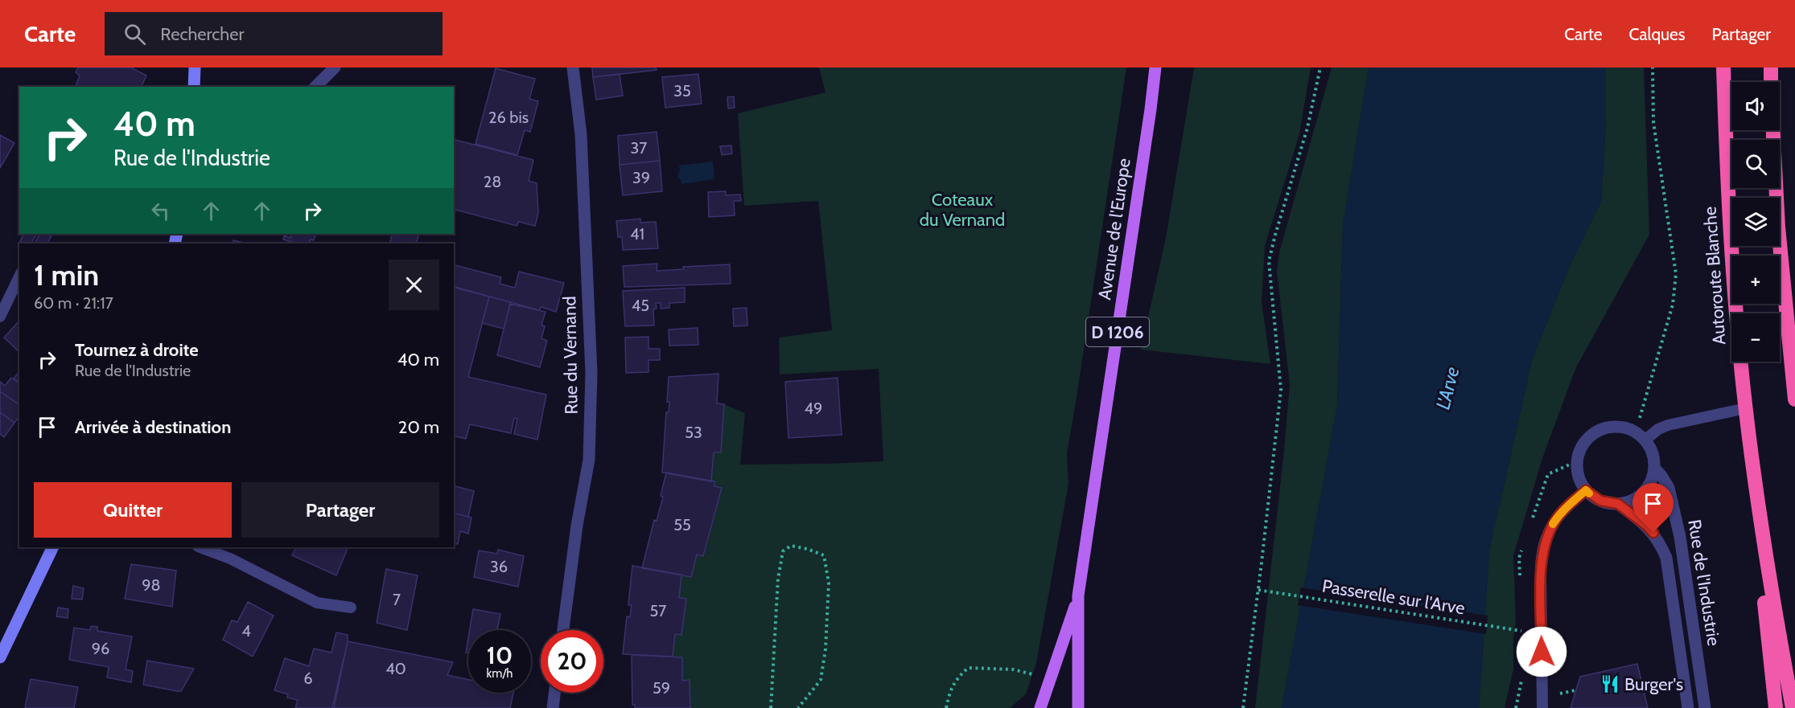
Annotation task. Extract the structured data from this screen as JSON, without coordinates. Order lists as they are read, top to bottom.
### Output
{
  "streets": {
    "highway": ["Autoroute Blanche"],
    "main road": ["Avenue de l'Europe", "D 1206"],
    "street": ["Rue du Vernand", "Rue de l'Industrie"],
    "path": ["Passerelle sur l'Arve"]
  },
  "water": ["L'Arve"],
  "parks": ["Coteaux du Vernand"],
  "places": {
    "restaurant": ["Burger's"]
  },
  "house_numbers": [
    "35",
    "26 bis",
    "37",
    "39",
    "28",
    "41",
    "45",
    "49",
    "53",
    "55",
    "36",
    "98",
    "7",
    "57",
    "4",
    "96",
    "40",
    "6",
    "59"
  ],
  "page": {
    "header": "Carte",
    "search": "Rechercher",
    "nav": ["Carte", "Calques", "Partager"],
    "map_buttons": ["+", "−"],
    "turn": ["40 m", "Rue de l'Industrie"],
    "heading": ["1 min", "60 m · 21:17"],
    "list": [
      {
        "name": "Tournez à droite",
        "note": "Rue de l'Industrie",
        "value": "40 m"
      },
      {
        "name": "Arrivée à destination",
        "value": "20 m"
      }
    ],
    "buttons": ["Quitter", "Partager"],
    "speed": "10 km/h",
    "limit": "20"
  }
}
